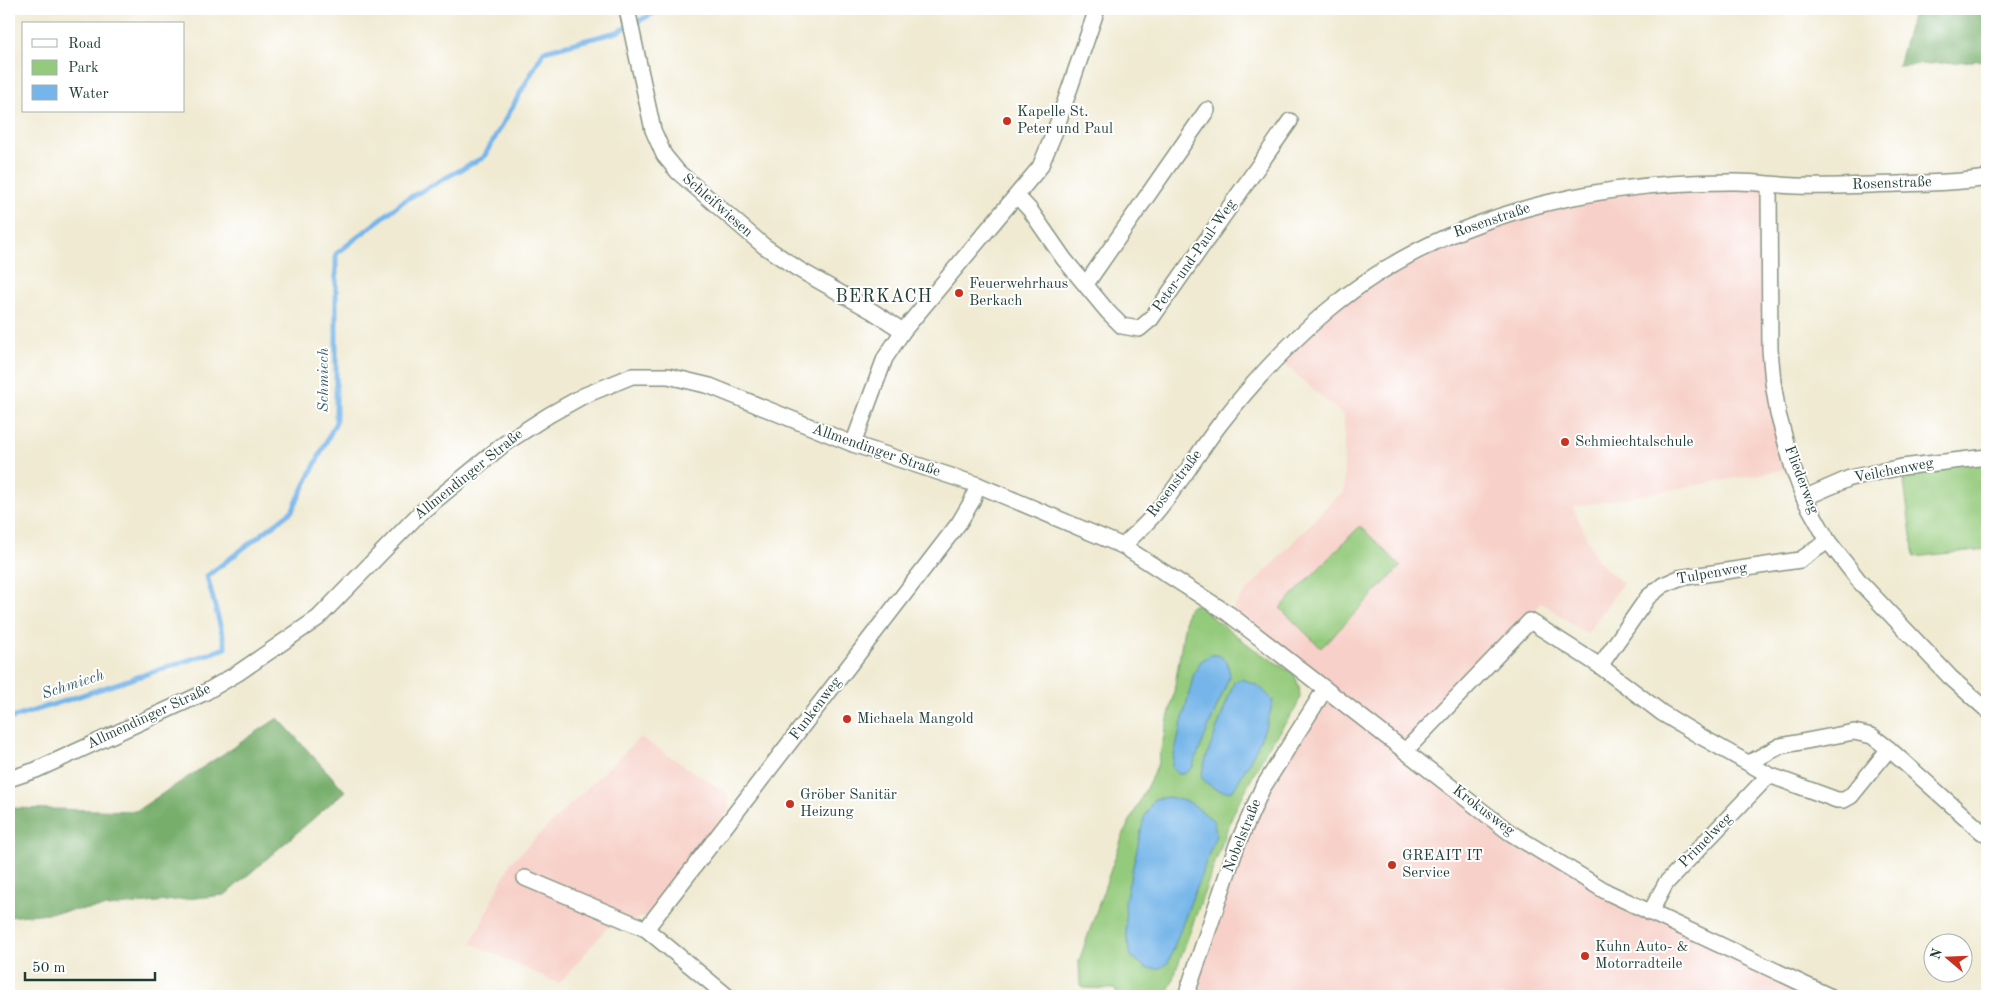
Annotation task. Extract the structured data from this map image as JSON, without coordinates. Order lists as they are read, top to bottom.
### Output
{
  "streets": {
    "street": [
      "Rosenstraße",
      "Schleifwiesen",
      "Peter-und-Paul-Weg",
      "Allmendinger Straße",
      "Veilchenweg",
      "Fliederweg",
      "Tulpenweg",
      "Funkenweg",
      "Krokusweg",
      "Nobelstraße",
      "Primelweg"
    ]
  },
  "crossings": [
    ["Rosenstraße", "Allmendinger Straße"],
    ["Rosenstraße", "Fliederweg"],
    ["Allmendinger Straße", "Funkenweg"],
    ["Allmendinger Straße", "Krokusweg"],
    ["Veilchenweg", "Fliederweg"],
    ["Fliederweg", "Tulpenweg"],
    ["Krokusweg", "Nobelstraße"],
    ["Krokusweg", "Primelweg"]
  ],
  "districts": ["BERKACH"],
  "water": ["Schmiech"],
  "places": [
    "Kapelle St. Peter und Paul",
    "Feuerwehrhaus Berkach",
    "Schmiechtalschule",
    "Michaela Mangold",
    "Gröber Sanitär Heizung",
    "GREAIT IT Service",
    "Kuhn Auto- & Motorradteile"
  ],
  "legend": ["Road", "Park", "Water"],
  "scale_bar": "50 m",
  "north": "left"
}
